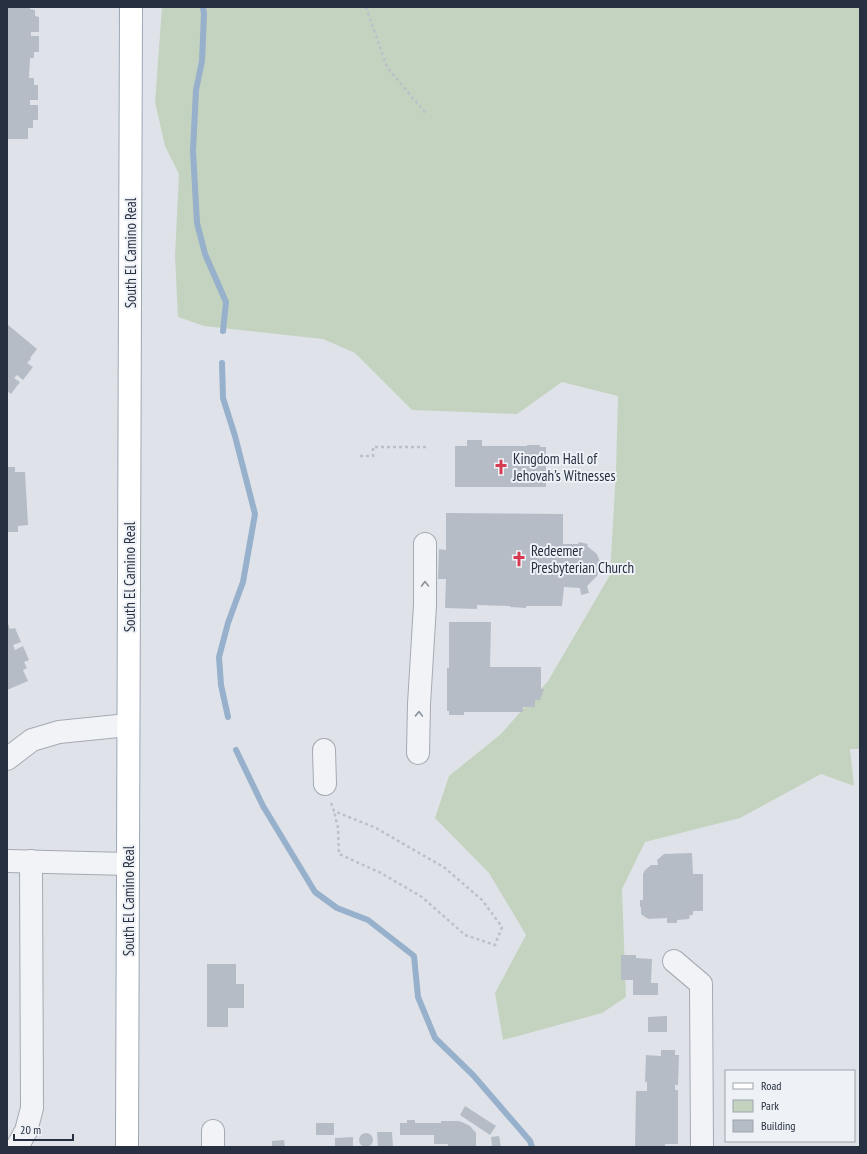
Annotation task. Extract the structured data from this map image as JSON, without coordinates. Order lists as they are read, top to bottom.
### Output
{
  "streets": {
    "main road": ["South El Camino Real"]
  },
  "places": {
    "church": ["Kingdom Hall of Jehovah’s Witnesses", "Redeemer Presbyterian Church"]
  },
  "legend": ["Road", "Park", "Building"],
  "scale_bar": "20 m"
}
